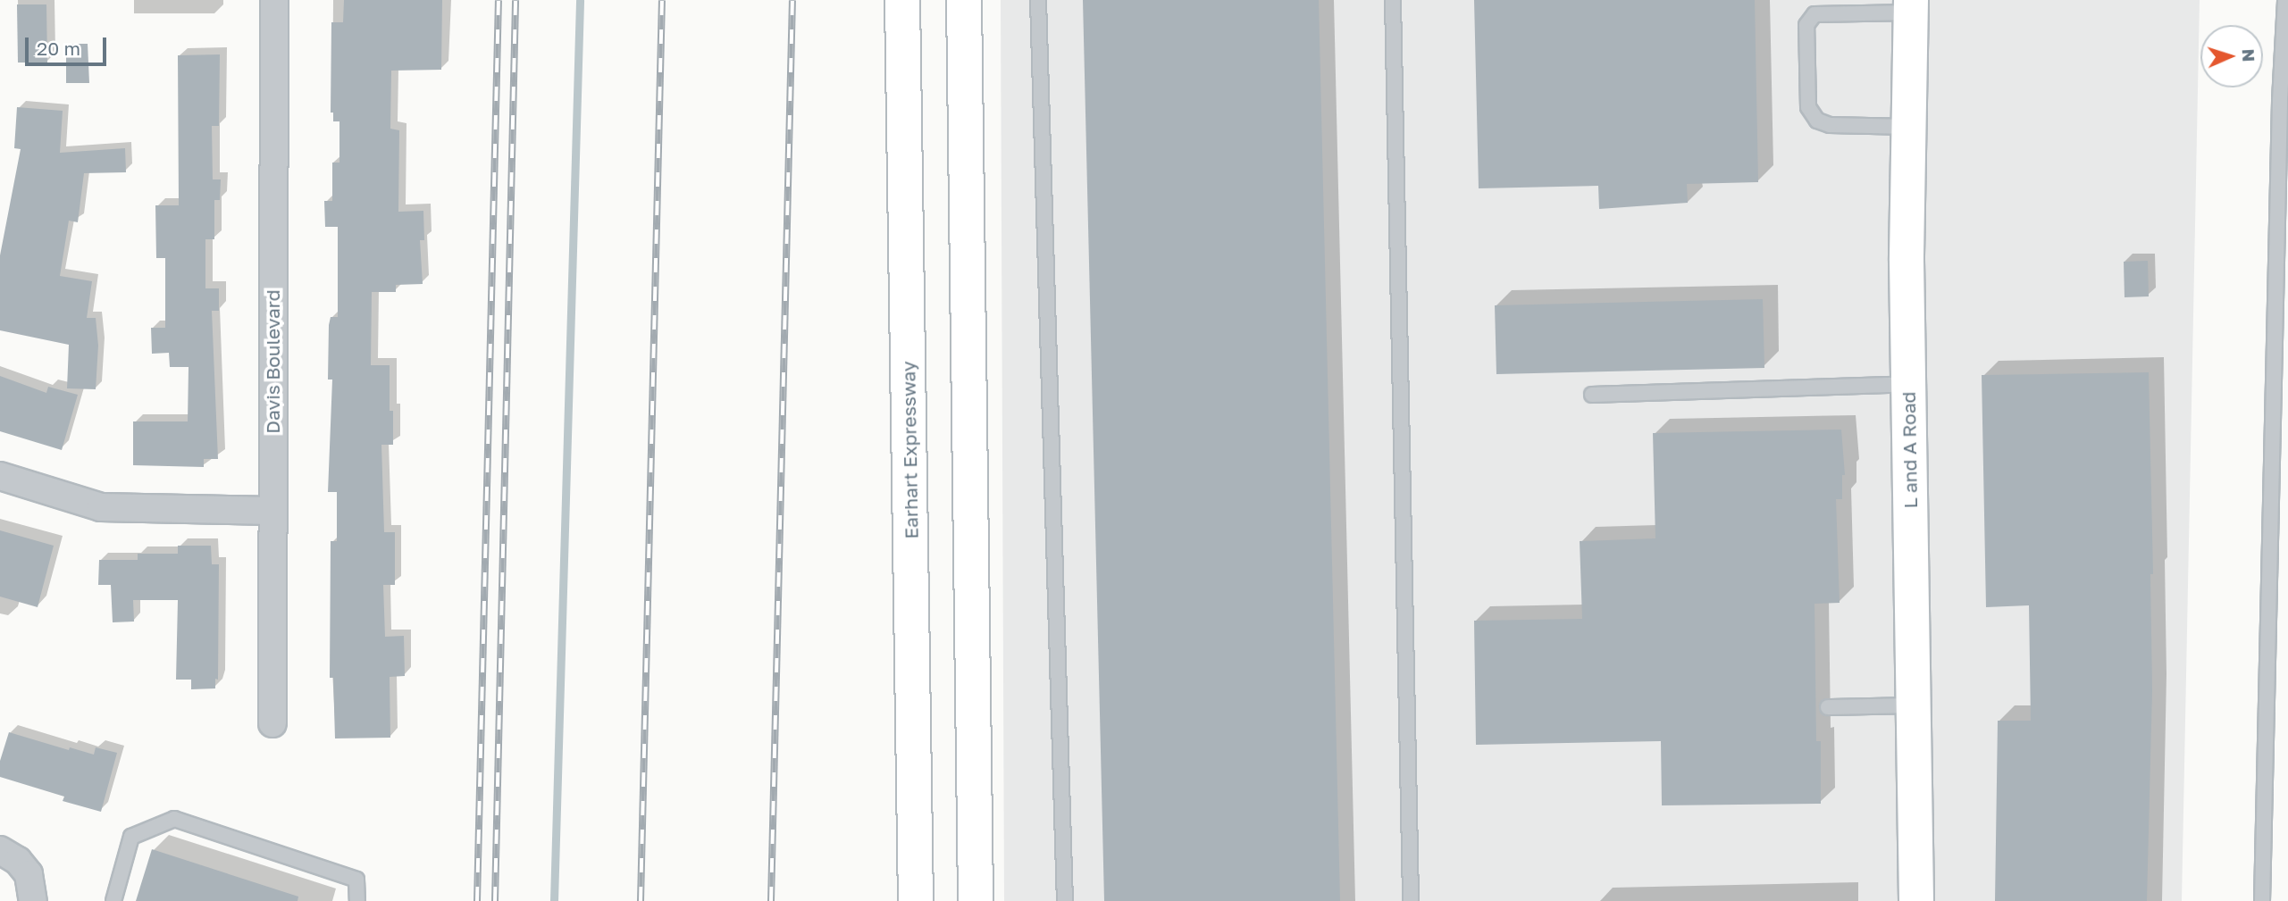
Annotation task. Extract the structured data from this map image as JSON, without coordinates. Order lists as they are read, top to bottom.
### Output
{
  "streets": {
    "main road": ["Earhart Expressway", "L and A Road"],
    "street": ["Davis Boulevard"]
  },
  "scale_bar": "20 m",
  "north": "right"
}
